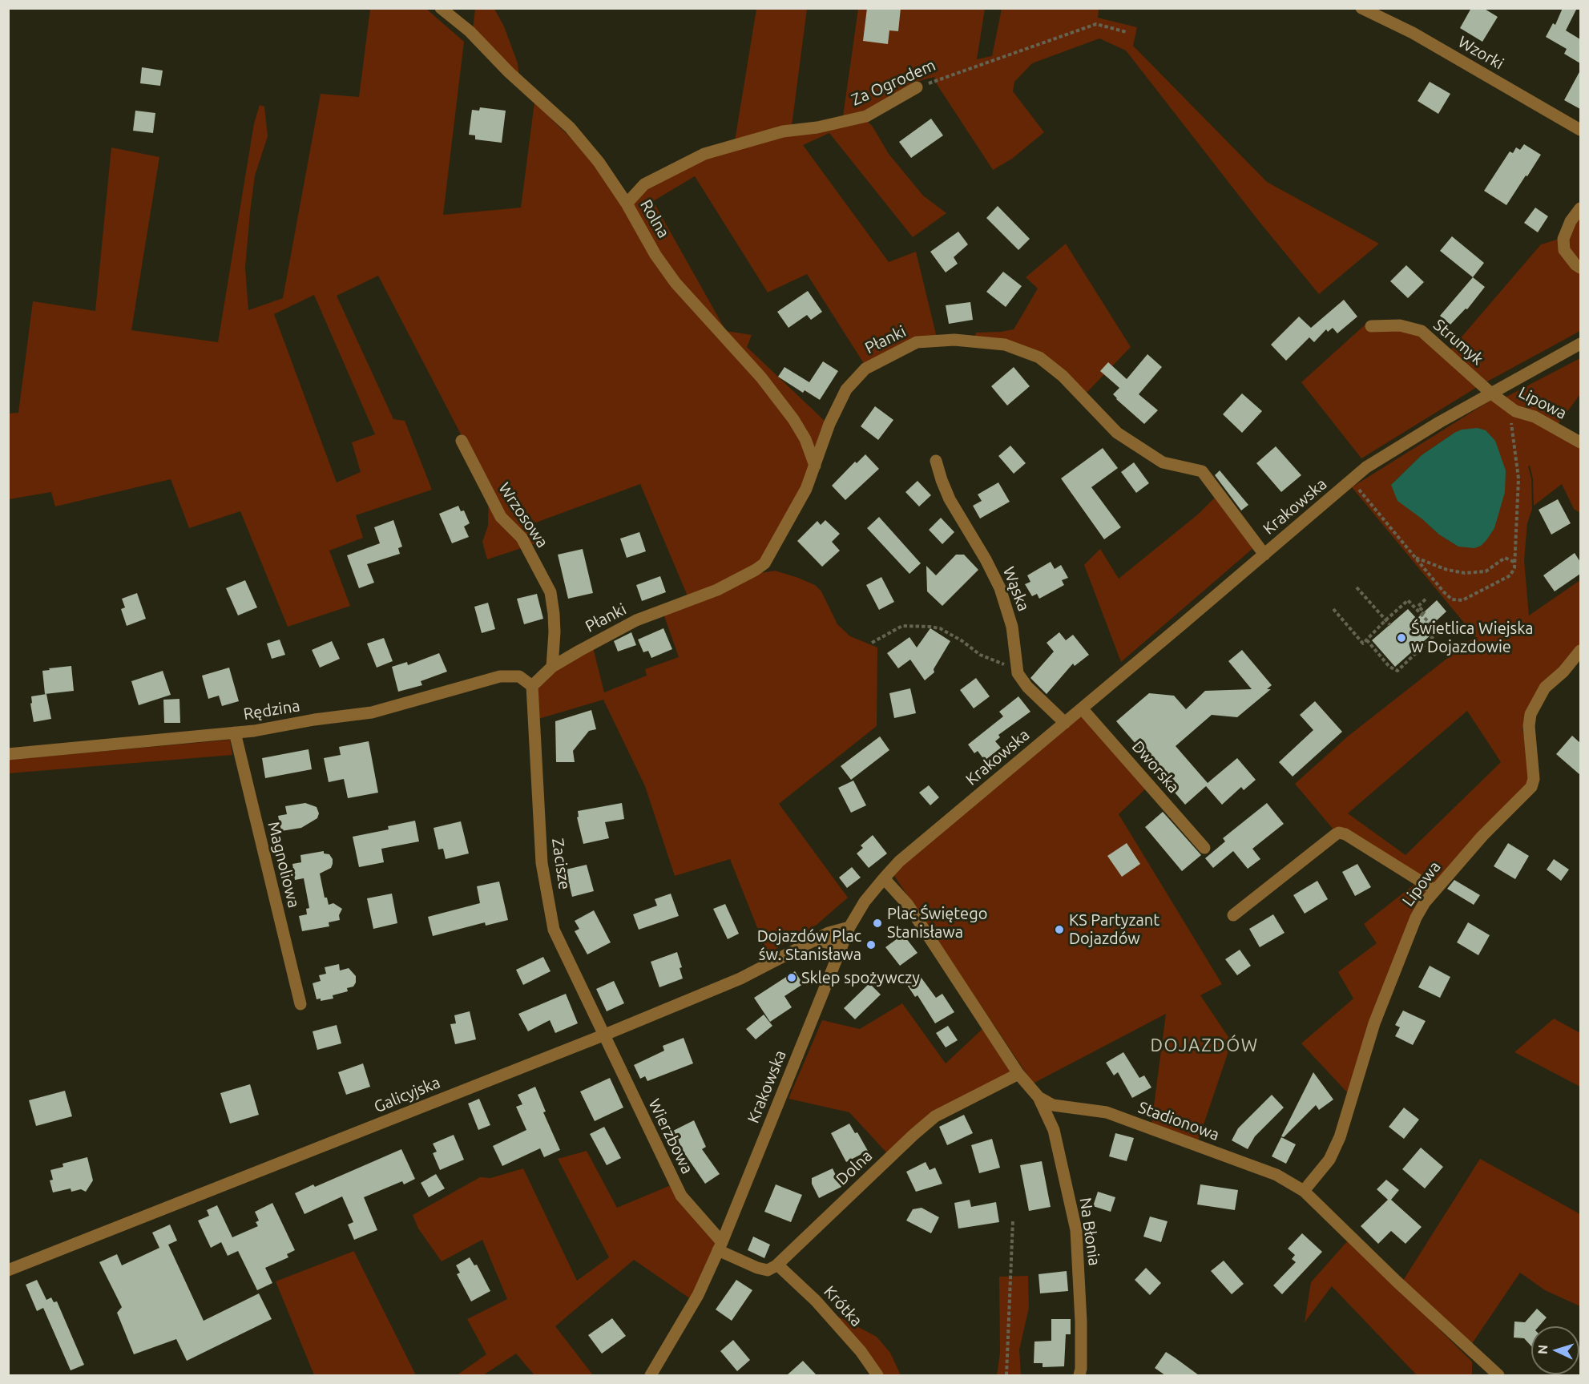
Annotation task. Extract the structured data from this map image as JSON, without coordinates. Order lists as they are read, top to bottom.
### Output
{
  "streets": {
    "street": [
      "Wzorki",
      "Za Ogrodem",
      "Rolna",
      "Płanki",
      "Strumyk",
      "Lipowa",
      "Krakowska",
      "Wrzosowa",
      "Wąska",
      "Rędzina",
      "Dworska",
      "Zacisze",
      "Magnoliowa",
      "Galicyjska",
      "Stadionowa",
      "Wierzbowa",
      "Dolna",
      "Na Błonia",
      "Krótka"
    ]
  },
  "crossings": [
    ["Za Ogrodem", "Rolna"],
    ["Rolna", "Płanki"],
    ["Płanki", "Krakowska"],
    ["Płanki", "Wrzosowa"],
    ["Płanki", "Rędzina"],
    ["Płanki", "Zacisze"],
    ["Strumyk", "Lipowa"],
    ["Strumyk", "Krakowska"],
    ["Lipowa", "Krakowska"],
    ["Lipowa", "Stadionowa"],
    ["Krakowska", "Wąska"],
    ["Krakowska", "Dworska"],
    ["Krakowska", "Galicyjska"],
    ["Krakowska", "Stadionowa"],
    ["Krakowska", "Wierzbowa"],
    ["Rędzina", "Zacisze"],
    ["Rędzina", "Magnoliowa"],
    ["Zacisze", "Galicyjska"],
    ["Zacisze", "Wierzbowa"],
    ["Galicyjska", "Wierzbowa"],
    ["Stadionowa", "Dolna"],
    ["Stadionowa", "Na Błonia"],
    ["Dolna", "Krótka"]
  ],
  "districts": ["DOJAZDÓW"],
  "places": [
    "Świetlica Wiejska w Dojazdowie",
    "Plac Świętego Stanisława",
    "KS Partyzant Dojazdów",
    "Dojazdów Plac św. Stanisława",
    "Sklep spożywczy"
  ],
  "north": "left"
}
